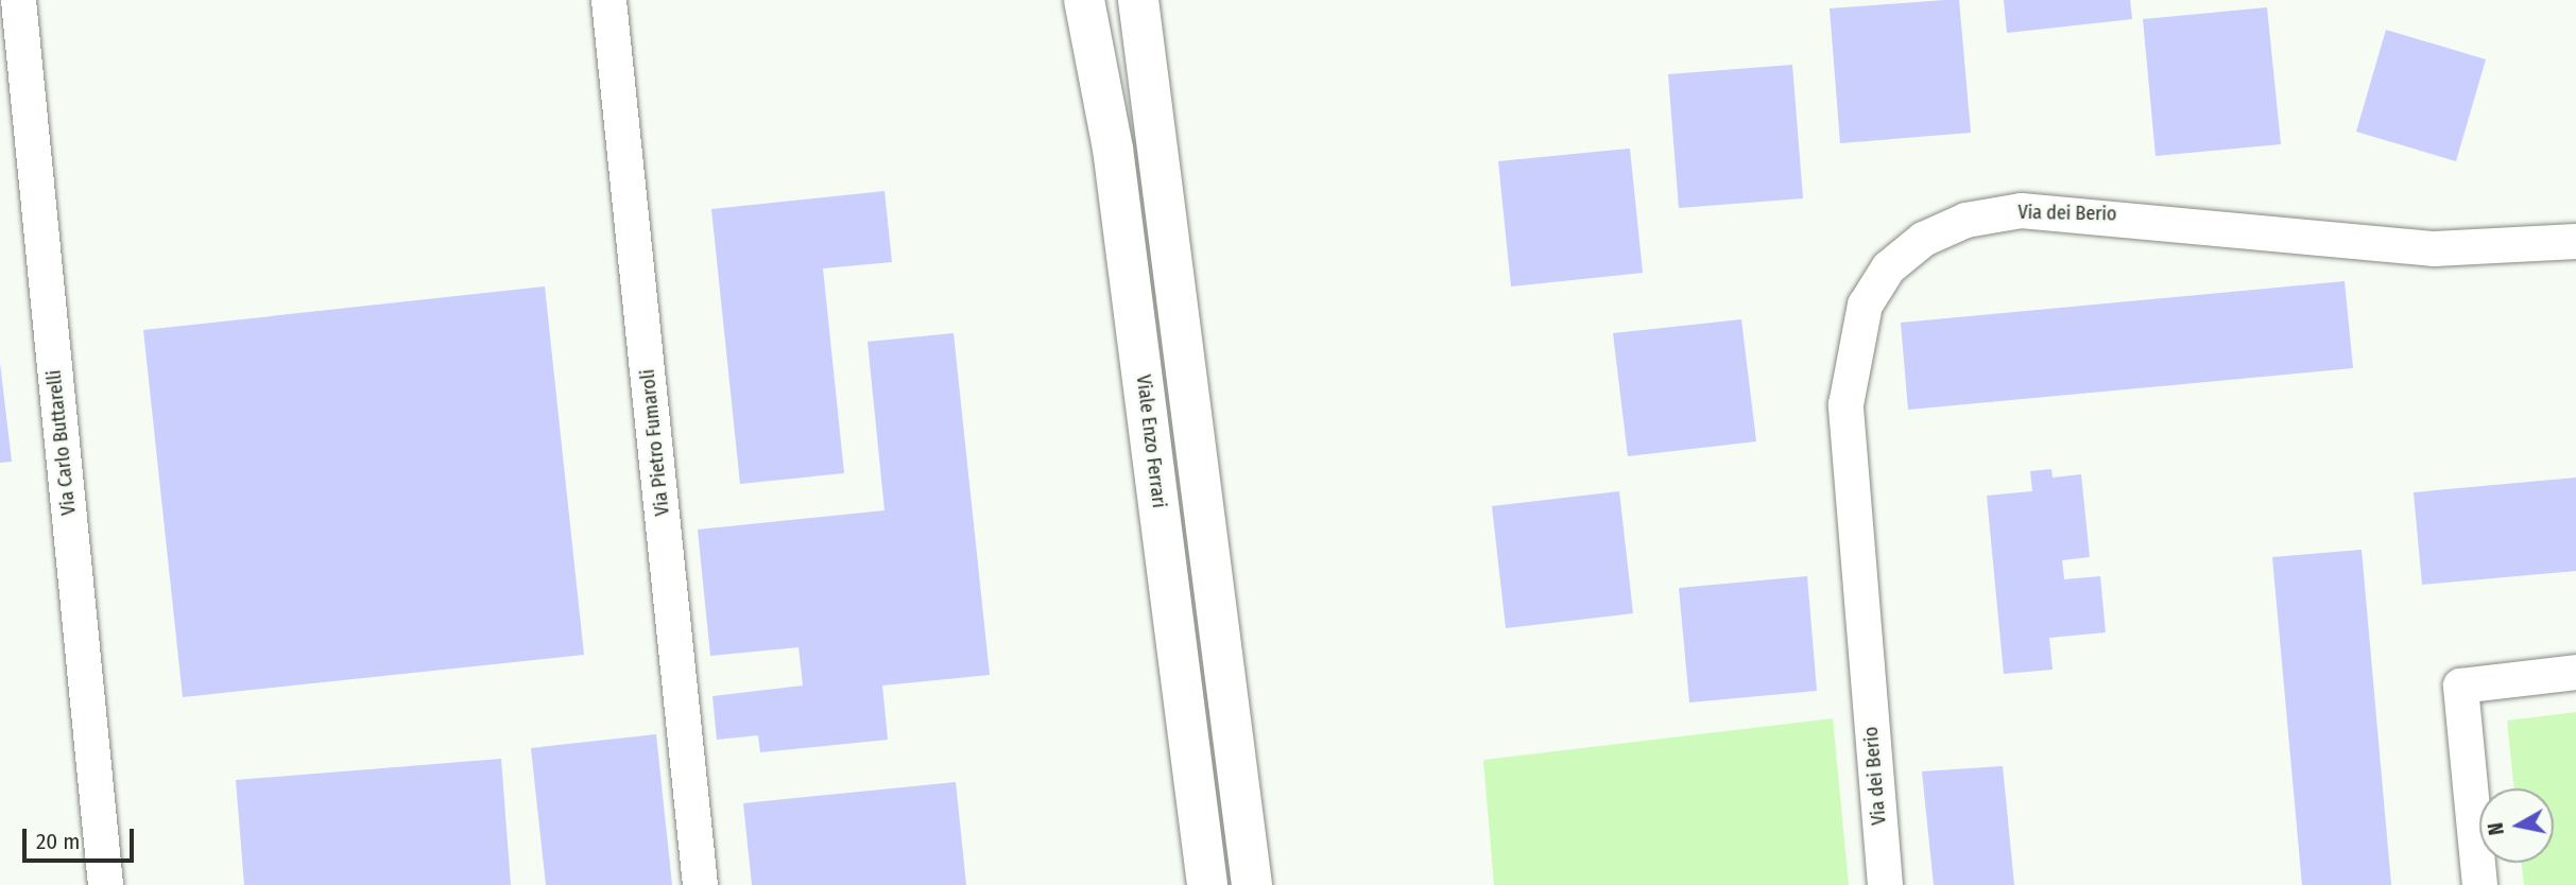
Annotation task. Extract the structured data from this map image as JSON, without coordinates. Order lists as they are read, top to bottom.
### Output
{
  "streets": {
    "main road": ["Viale Enzo Ferrari"],
    "street": ["Via dei Berio", "Via Carlo Buttarelli", "Via Pietro Fumaroli"]
  },
  "scale_bar": "20 m",
  "north": "left"
}
